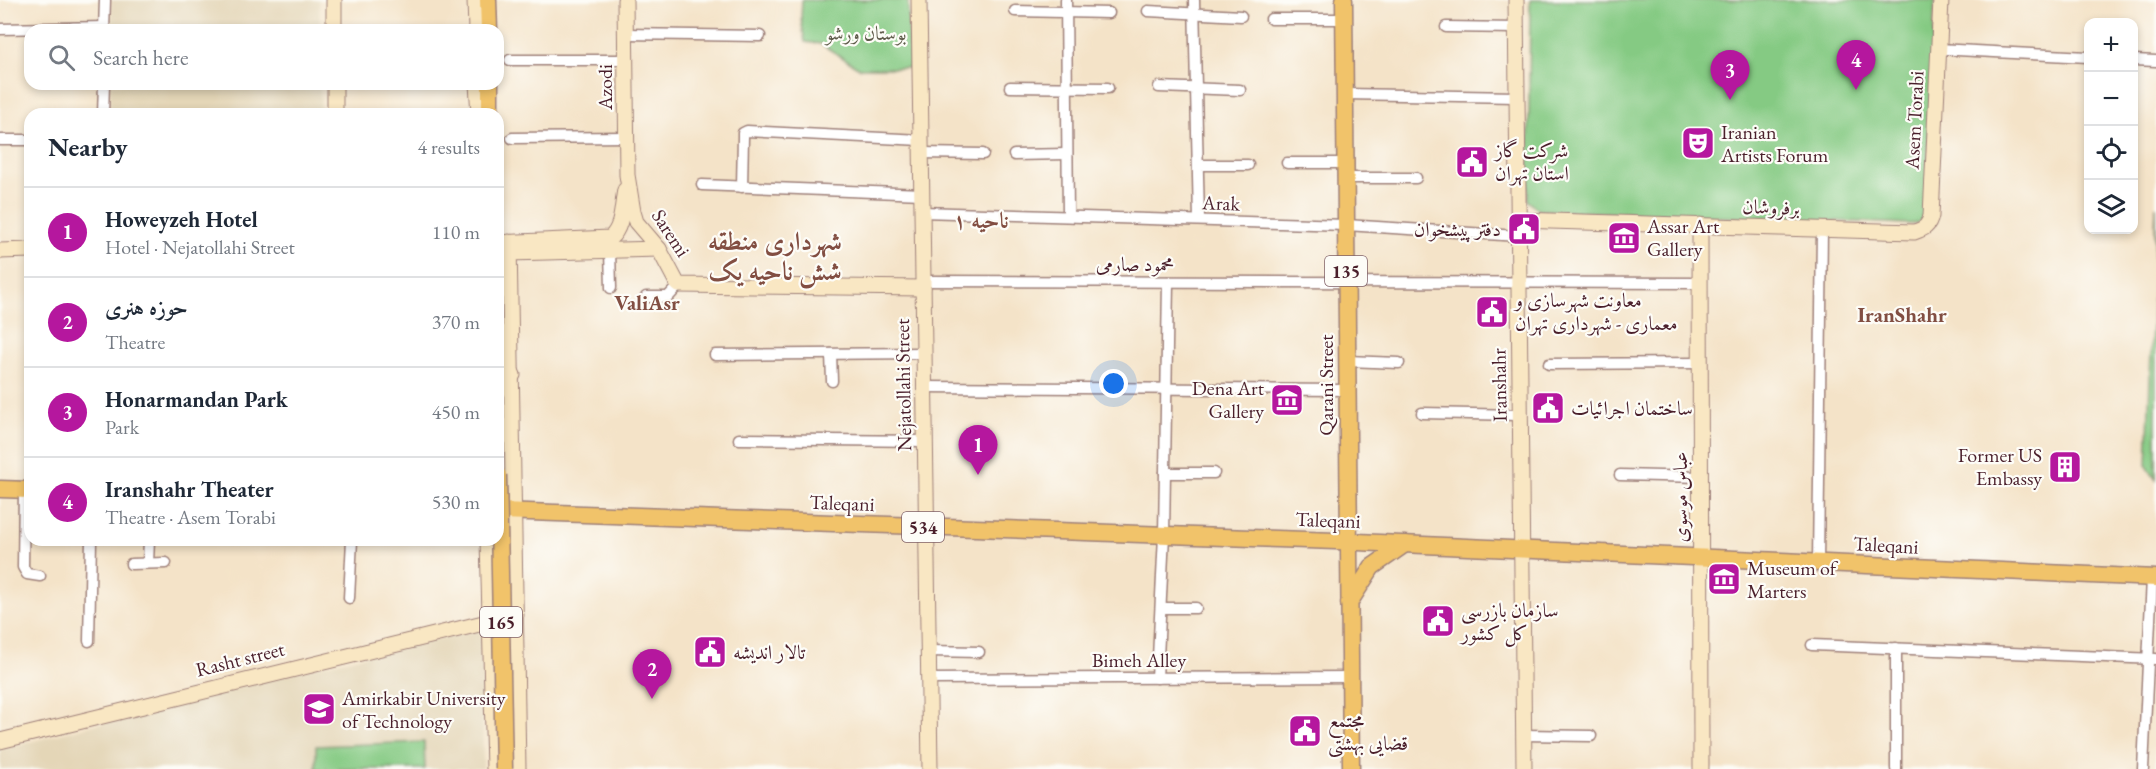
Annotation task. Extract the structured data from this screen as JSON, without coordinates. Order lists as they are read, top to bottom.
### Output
{
  "streets": {
    "main road": [
      "135",
      "Qarani Street",
      "Taleqani",
      "534",
      "165"
    ],
    "street": [
      "Azodi",
      "Asem Torabi",
      "Arak",
      "برفروشان",
      "Saremi",
      "محمود صارمی",
      "Nejatollahi Street",
      "Iranshahr",
      "عباس موسوی",
      "Rasht street",
      "Bimeh Alley"
    ]
  },
  "crossings": [
    ["Azodi", "Saremi"],
    ["Asem Torabi", "برفروشان"],
    ["Arak", "برفروشان"],
    ["Arak", "Nejatollahi Street"],
    ["Arak", "Qarani Street"],
    ["Arak", "Iranshahr"],
    ["برفروشان", "Iranshahr"],
    ["برفروشان", "عباس موسوی"],
    ["Saremi", "محمود صارمی"],
    ["Saremi", "Nejatollahi Street"],
    ["محمود صارمی", "Nejatollahi Street"],
    ["محمود صارمی", "Qarani Street"],
    ["محمود صارمی", "Iranshahr"],
    ["محمود صارمی", "عباس موسوی"],
    ["Nejatollahi Street", "Taleqani"],
    ["Nejatollahi Street", "Bimeh Alley"],
    ["Qarani Street", "Taleqani"],
    ["Qarani Street", "Bimeh Alley"],
    ["Iranshahr", "Taleqani"],
    ["عباس موسوی", "Taleqani"],
    ["165", "Rasht street"]
  ],
  "districts": [
    "ناحیه ۱",
    "شهرداری منطقه شش ناحیه یک",
    "ValiAsr",
    "IranShahr"
  ],
  "parks": ["بوستان ورشو"],
  "places": {
    "theatre": ["Iranian Artists Forum"],
    "public building": [
      "شرکت گاز استان تهران",
      "دفتر پیشخوان",
      "معاونت شهرسازی و معماری - شهرداری تهران",
      "ساختمان اجرائیات",
      "سازمان بازرسی کل کشور",
      "تالار اندیشه",
      "مجتمع قضایی بهشتی"
    ],
    "museum": ["Assar Art Gallery", "Dena Art Gallery", "Museum of Marters"],
    "building": ["Former US Embassy"],
    "school or university": ["Amirkabir University of Technology"]
  },
  "page": {
    "map_buttons": ["+", "−"],
    "search": "Search here",
    "pins": [
      "4",
      "3",
      "1",
      "2"
    ],
    "heading": ["Nearby", "4 results"],
    "list": [
      {
        "mark": "1",
        "name": "Howeyzeh Hotel",
        "note": "Hotel · Nejatollahi Street",
        "value": "110 m"
      },
      {
        "mark": "2",
        "name": "حوزه هنری",
        "note": "Theatre",
        "value": "370 m"
      },
      {
        "mark": "3",
        "name": "Honarmandan Park",
        "note": "Park",
        "value": "450 m"
      },
      {
        "mark": "4",
        "name": "Iranshahr Theater",
        "note": "Theatre · Asem Torabi",
        "value": "530 m"
      }
    ]
  }
}
